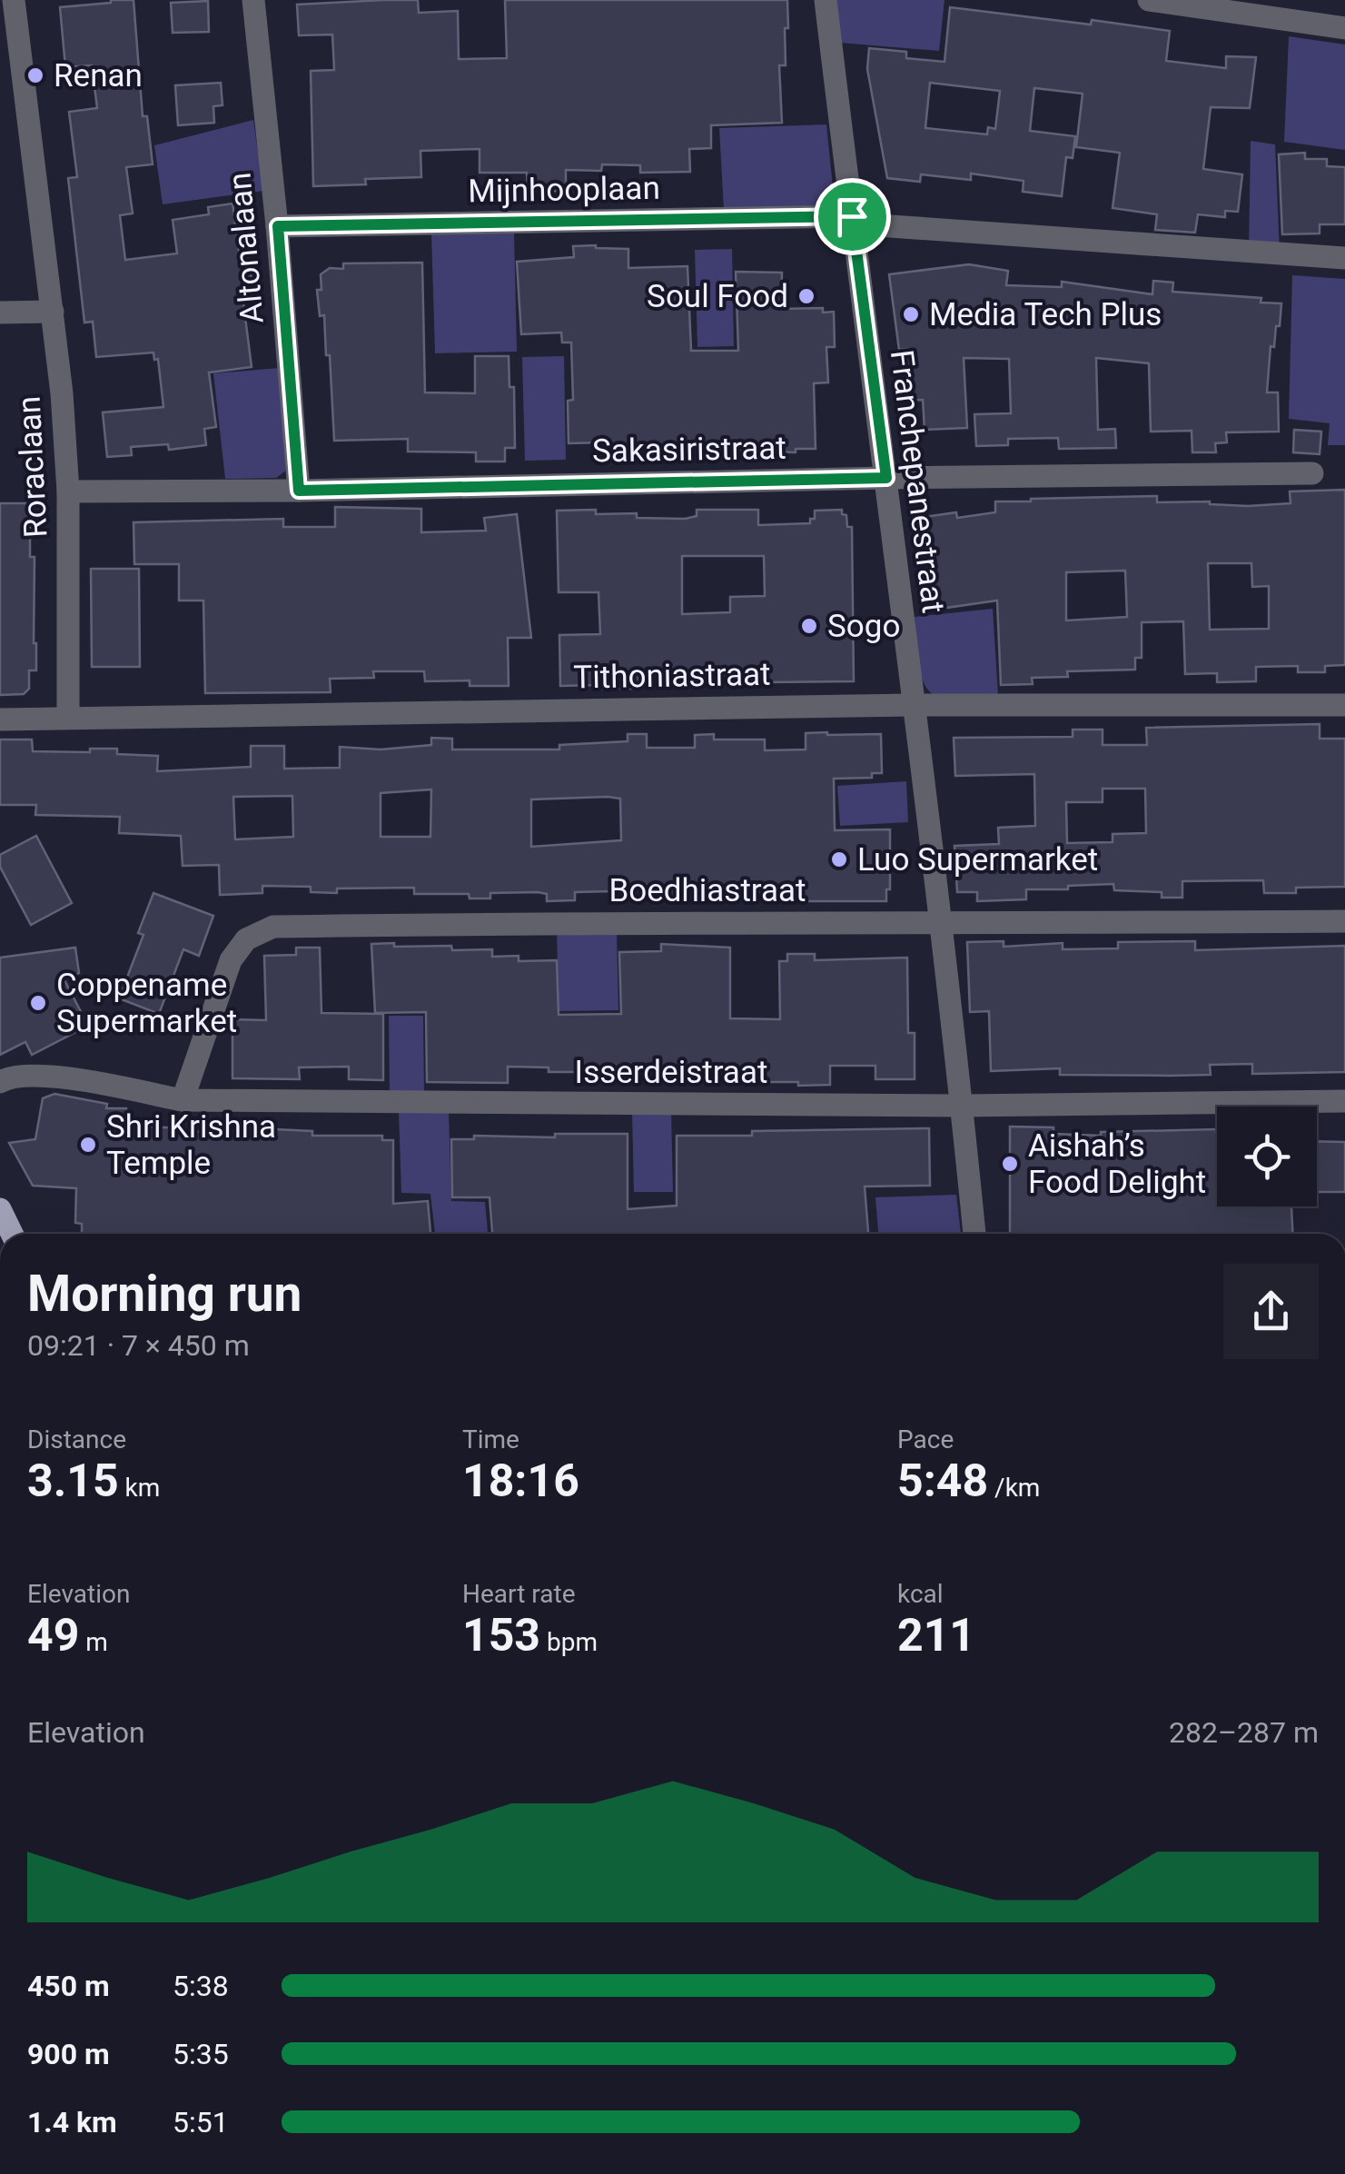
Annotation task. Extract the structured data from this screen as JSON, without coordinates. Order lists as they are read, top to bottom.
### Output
{
  "streets": {
    "street": [
      "Mijnhooplaan",
      "Altonalaan",
      "Sakasiristraat",
      "Roraclaan",
      "Franchepanestraat",
      "Tithoniastraat",
      "Boedhiastraat",
      "Isserdeistraat"
    ]
  },
  "crossings": [
    ["Mijnhooplaan", "Altonalaan"],
    ["Mijnhooplaan", "Franchepanestraat"],
    ["Altonalaan", "Sakasiristraat"],
    ["Sakasiristraat", "Roraclaan"],
    ["Sakasiristraat", "Franchepanestraat"],
    ["Roraclaan", "Tithoniastraat"],
    ["Franchepanestraat", "Tithoniastraat"],
    ["Franchepanestraat", "Boedhiastraat"],
    ["Franchepanestraat", "Isserdeistraat"],
    ["Boedhiastraat", "Isserdeistraat"]
  ],
  "places": [
    "Renan",
    "Soul Food",
    "Media Tech Plus",
    "Sogo",
    "Luo Supermarket",
    "Coppename Supermarket",
    "Shri Krishna Temple",
    "Aishah’s Food Delight"
  ],
  "page": {
    "heading": ["Morning run", "09:21 · 7 × 450 m"],
    "stats": [
      ["Distance", "3.15 km"],
      ["Time", "18:16"],
      ["Pace", "5:48 /km"],
      ["Elevation", "49 m"],
      ["Heart rate", "153 bpm"],
      ["kcal", "211"]
    ],
    "chart": ["Elevation", "282–287 m"],
    "list": [
      {
        "name": "450 m",
        "note": "5:38"
      },
      {
        "name": "900 m",
        "note": "5:35"
      },
      {
        "name": "1.4 km",
        "note": "5:51"
      }
    ]
  }
}
